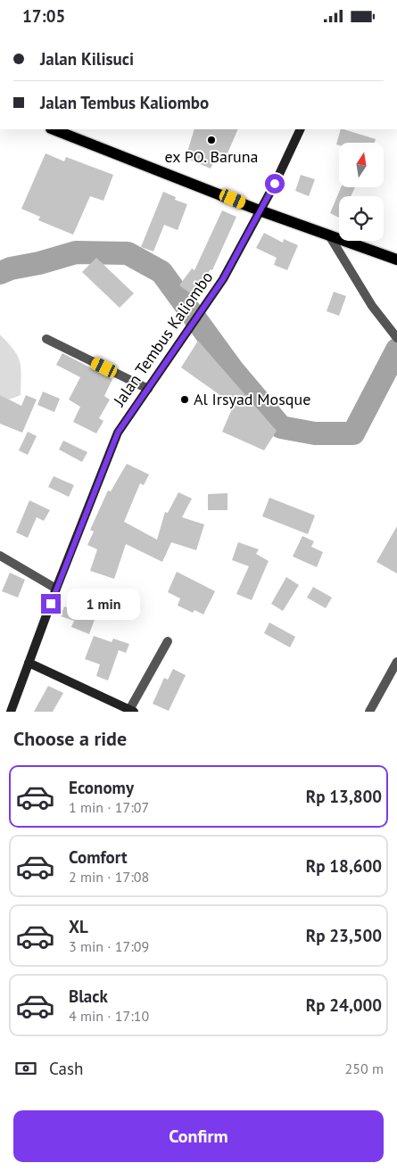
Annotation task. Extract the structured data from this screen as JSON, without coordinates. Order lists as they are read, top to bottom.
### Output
{
  "streets": {
    "main road": ["Jalan Tembus Kaliombo"]
  },
  "places": ["ex PO. Baruna", "Al Irsyad Mosque"],
  "north": "top",
  "page": {
    "status": "17:05",
    "banner": ["Jalan Kilisuci", "Jalan Tembus Kaliombo"],
    "bubble": "1 min",
    "heading": "Choose a ride",
    "list": [
      {
        "name": "Economy",
        "note": "1 min · 17:07",
        "value": "Rp 13,800"
      },
      {
        "name": "Comfort",
        "note": "2 min · 17:08",
        "value": "Rp 18,600"
      },
      {
        "name": "XL",
        "note": "3 min · 17:09",
        "value": "Rp 23,500"
      },
      {
        "name": "Black",
        "note": "4 min · 17:10",
        "value": "Rp 24,000"
      }
    ],
    "pay": ["Cash", "250 m"],
    "buttons": "Confirm"
  }
}
